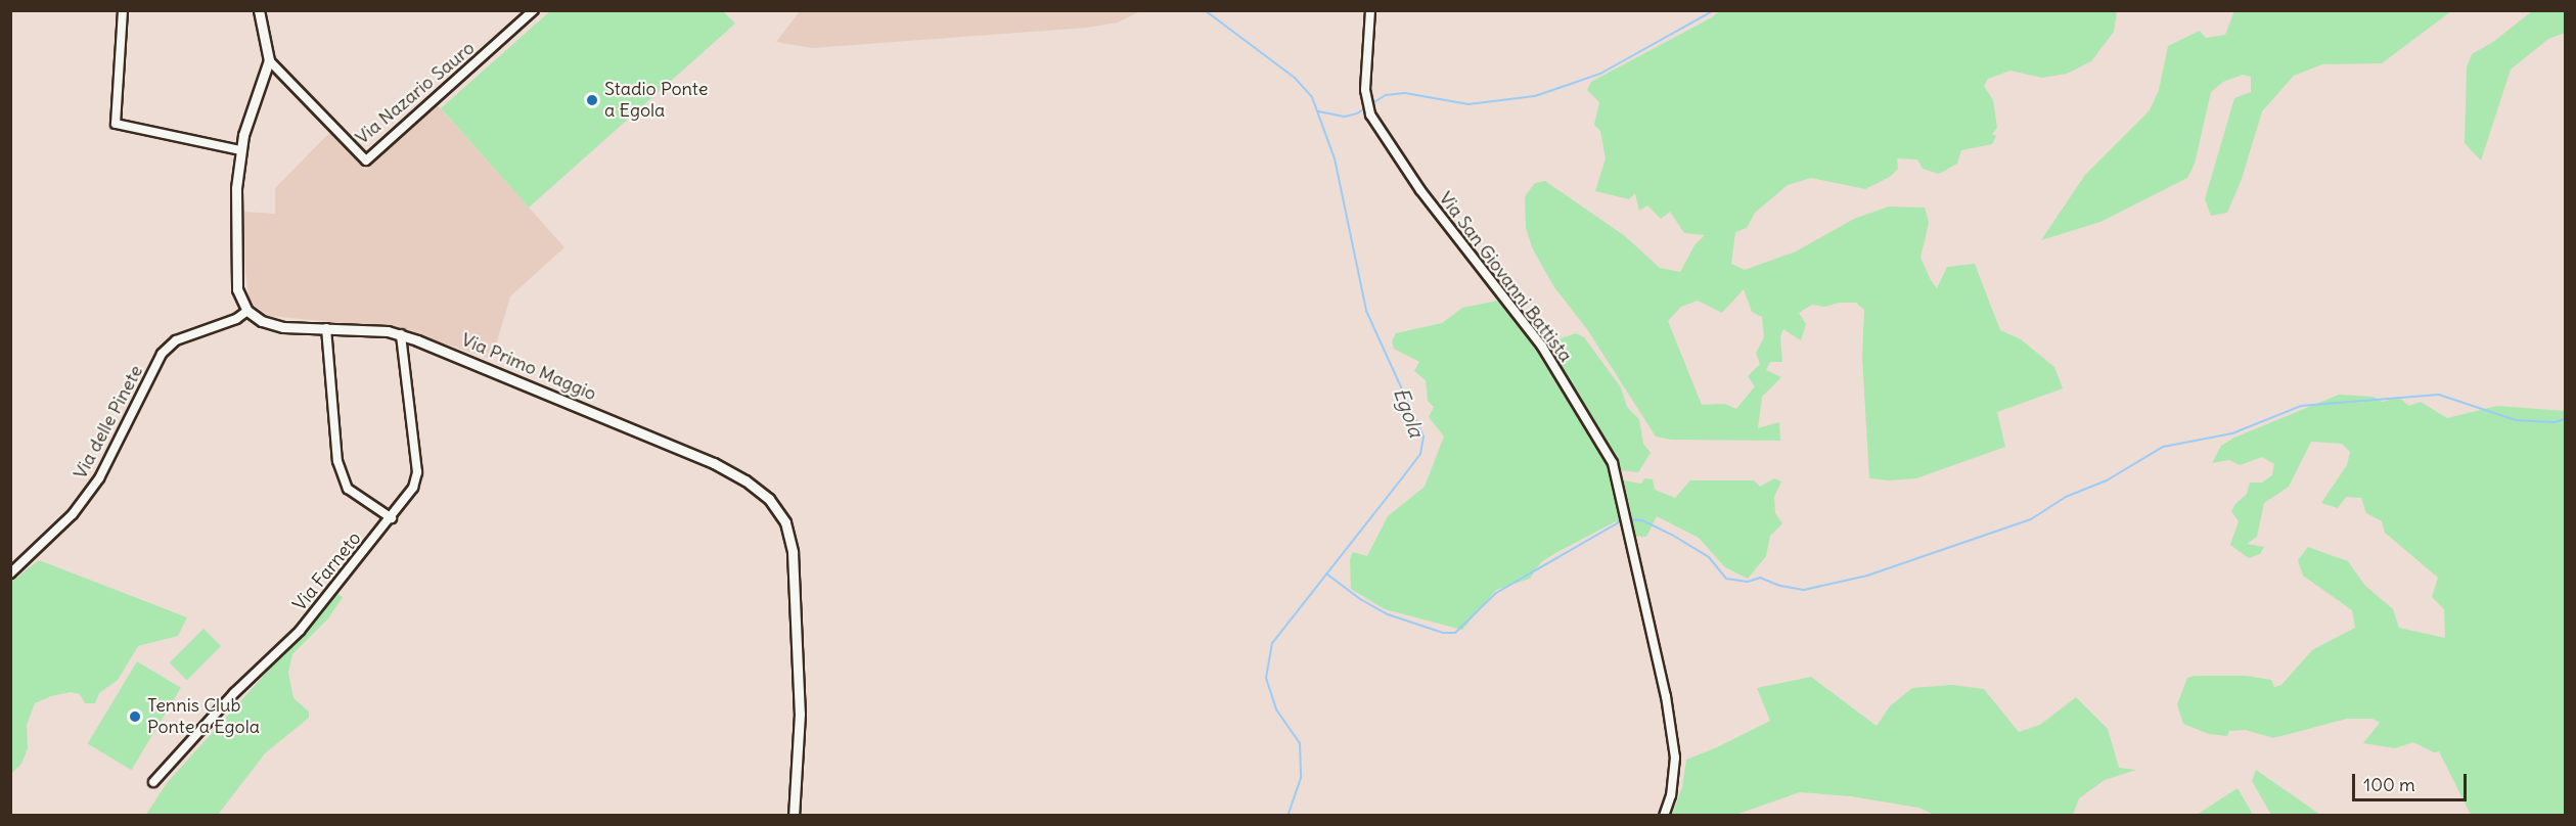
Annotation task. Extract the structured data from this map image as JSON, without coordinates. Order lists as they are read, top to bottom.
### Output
{
  "streets": {
    "street": [
      "Via Nazario Sauro",
      "Via San Giovanni Battista",
      "Via Primo Maggio",
      "Via delle Pinete",
      "Via Farneto"
    ]
  },
  "crossings": [
    ["Via Primo Maggio", "Via delle Pinete"],
    ["Via Primo Maggio", "Via Farneto"]
  ],
  "water": ["Egola"],
  "places": ["Stadio Ponte a Egola", "Tennis Club Ponte a Egola"],
  "scale_bar": "100 m"
}
